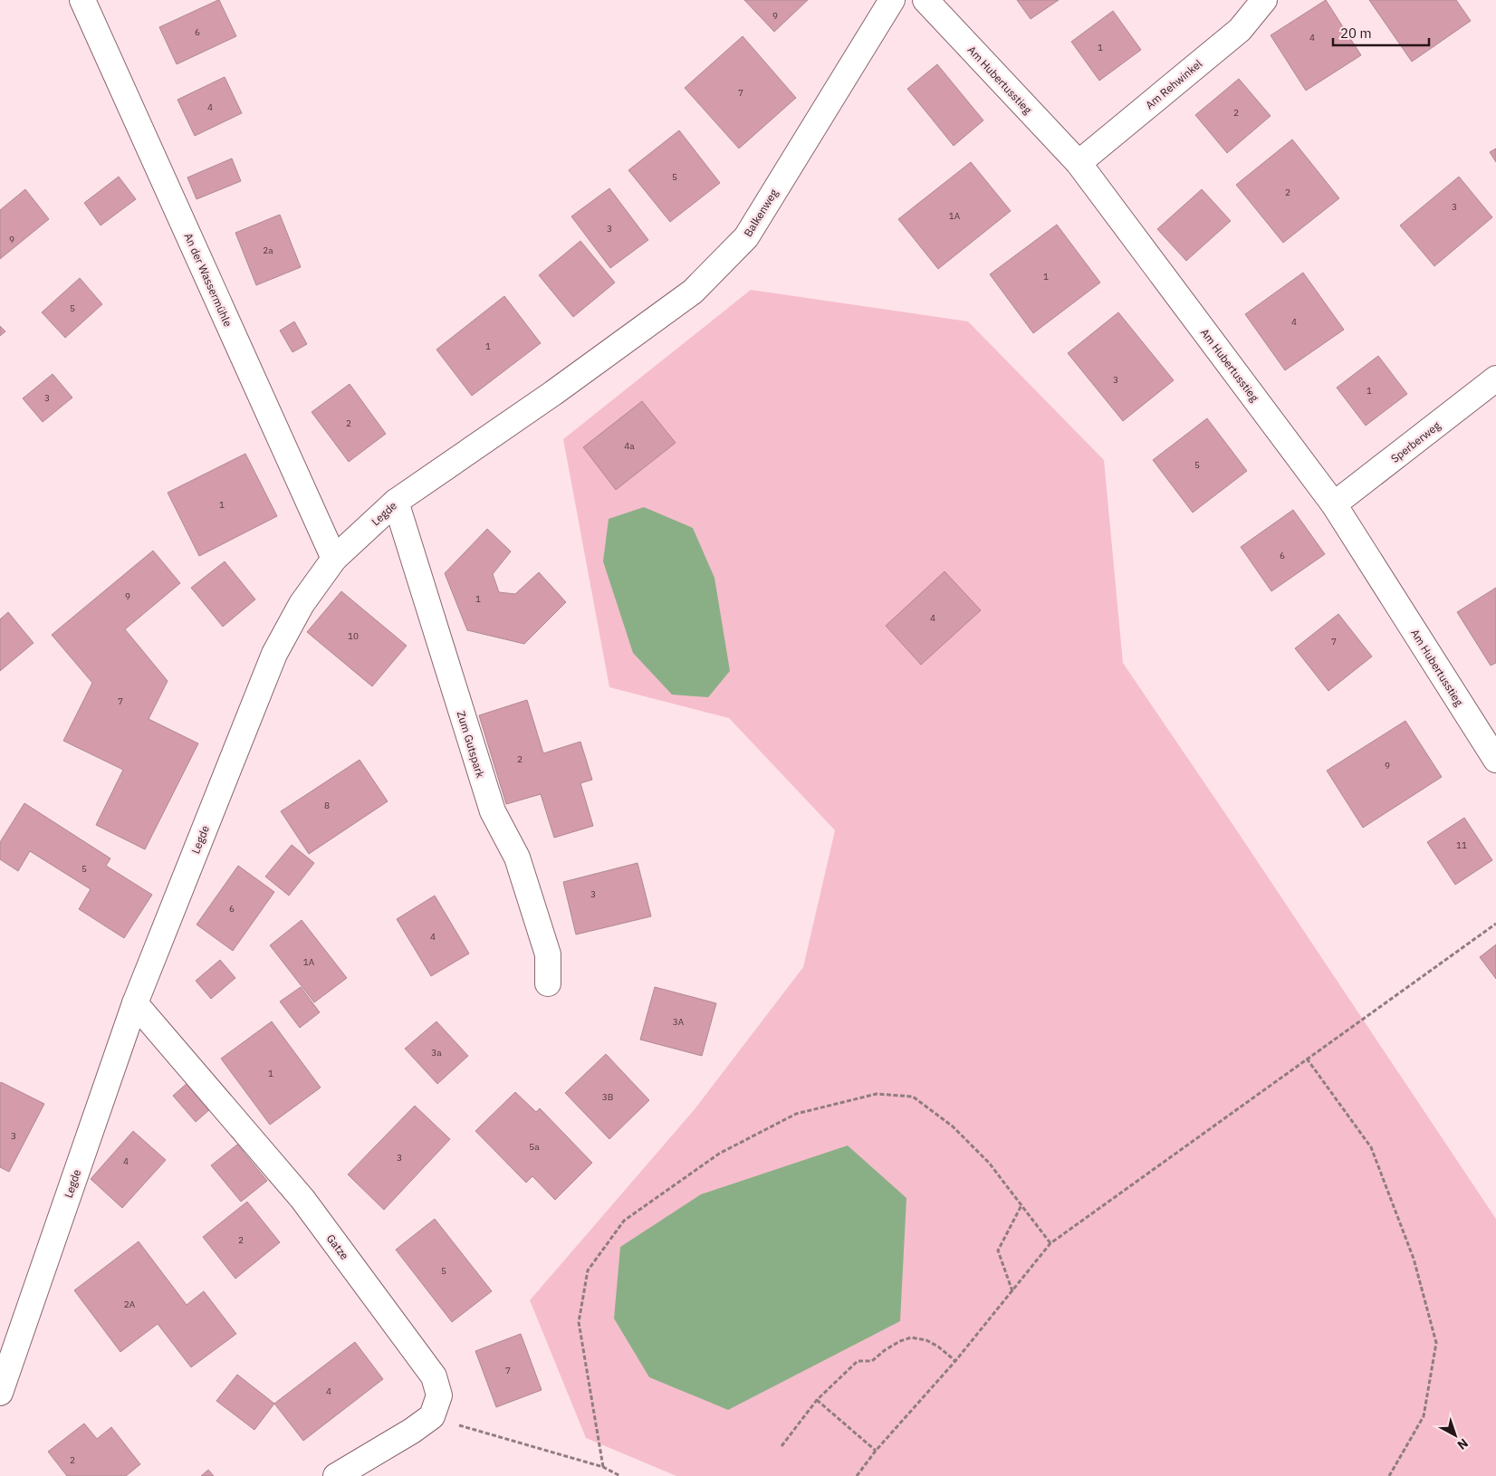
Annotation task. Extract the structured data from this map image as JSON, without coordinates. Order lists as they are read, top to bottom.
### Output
{
  "streets": {
    "street": [
      "Am Hubertusstieg",
      "Am Rehwinkel",
      "Balkenweg",
      "An der Wassermühle",
      "Sperberweg",
      "Legde",
      "Zum Gutspark",
      "Gatze"
    ]
  },
  "crossings": [
    ["Am Hubertusstieg", "Am Rehwinkel"],
    ["Am Hubertusstieg", "Sperberweg"],
    ["Balkenweg", "Legde"],
    ["An der Wassermühle", "Legde"],
    ["Legde", "Zum Gutspark"],
    ["Legde", "Gatze"]
  ],
  "house_numbers": [
    "9",
    "6",
    "4",
    "1",
    "7",
    "4",
    "2",
    "5",
    "2",
    "3",
    "1A",
    "3",
    "9",
    "2a",
    "1",
    "5",
    "4",
    "1",
    "3",
    "1",
    "3",
    "2",
    "4a",
    "5",
    "1",
    "6",
    "9",
    "1",
    "4",
    "10",
    "7",
    "7",
    "2",
    "9",
    "8",
    "11",
    "5",
    "3",
    "6",
    "4",
    "1A",
    "3A",
    "3a",
    "1",
    "3B",
    "3",
    "5a",
    "3",
    "4",
    "2",
    "5",
    "2A",
    "7",
    "4",
    "2"
  ],
  "scale_bar": "20 m",
  "north": "bottom right"
}
